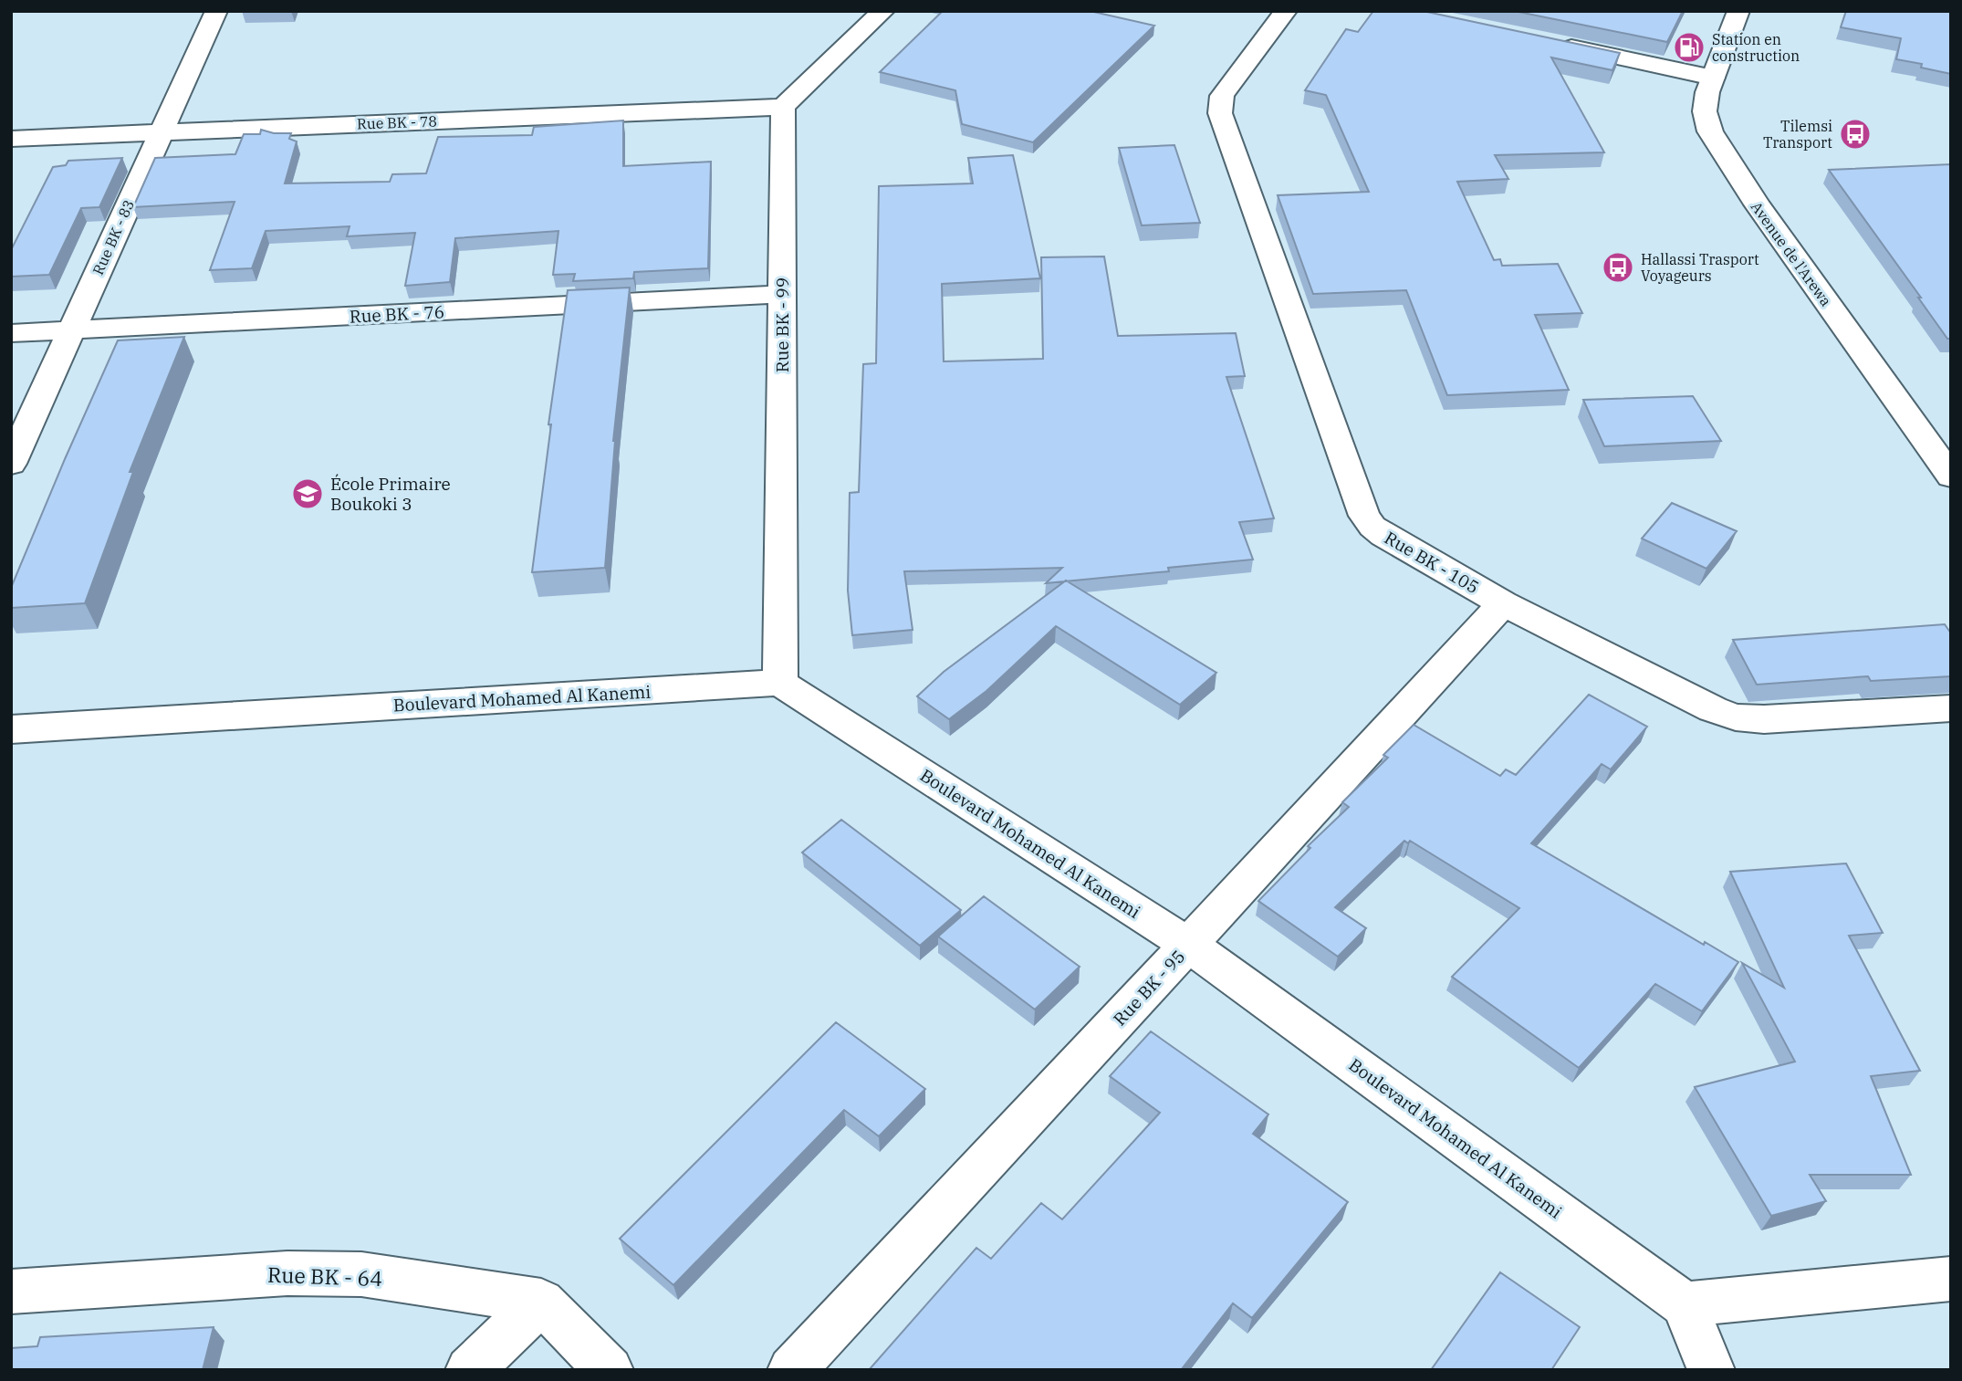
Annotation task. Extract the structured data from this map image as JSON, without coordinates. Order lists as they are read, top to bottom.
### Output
{
  "streets": {
    "street": [
      "Rue BK - 78",
      "Rue BK - 83",
      "Avenue de l'Arewa",
      "Rue BK - 76",
      "Rue BK - 99",
      "Rue BK - 105",
      "Boulevard Mohamed Al Kanemi",
      "Rue BK - 95",
      "Rue BK - 64"
    ]
  },
  "crossings": [
    ["Rue BK - 78", "Rue BK - 83"],
    ["Rue BK - 78", "Rue BK - 99"],
    ["Rue BK - 83", "Rue BK - 76"],
    ["Rue BK - 76", "Rue BK - 99"],
    ["Rue BK - 99", "Boulevard Mohamed Al Kanemi"],
    ["Rue BK - 105", "Rue BK - 95"],
    ["Boulevard Mohamed Al Kanemi", "Rue BK - 95"]
  ],
  "places": {
    "fuel station": ["Station en construction"],
    "bus stop": ["Tilemsi Transport", "Hallassi Trasport Voyageurs"],
    "school or university": ["École Primaire Boukoki 3"]
  }
}
